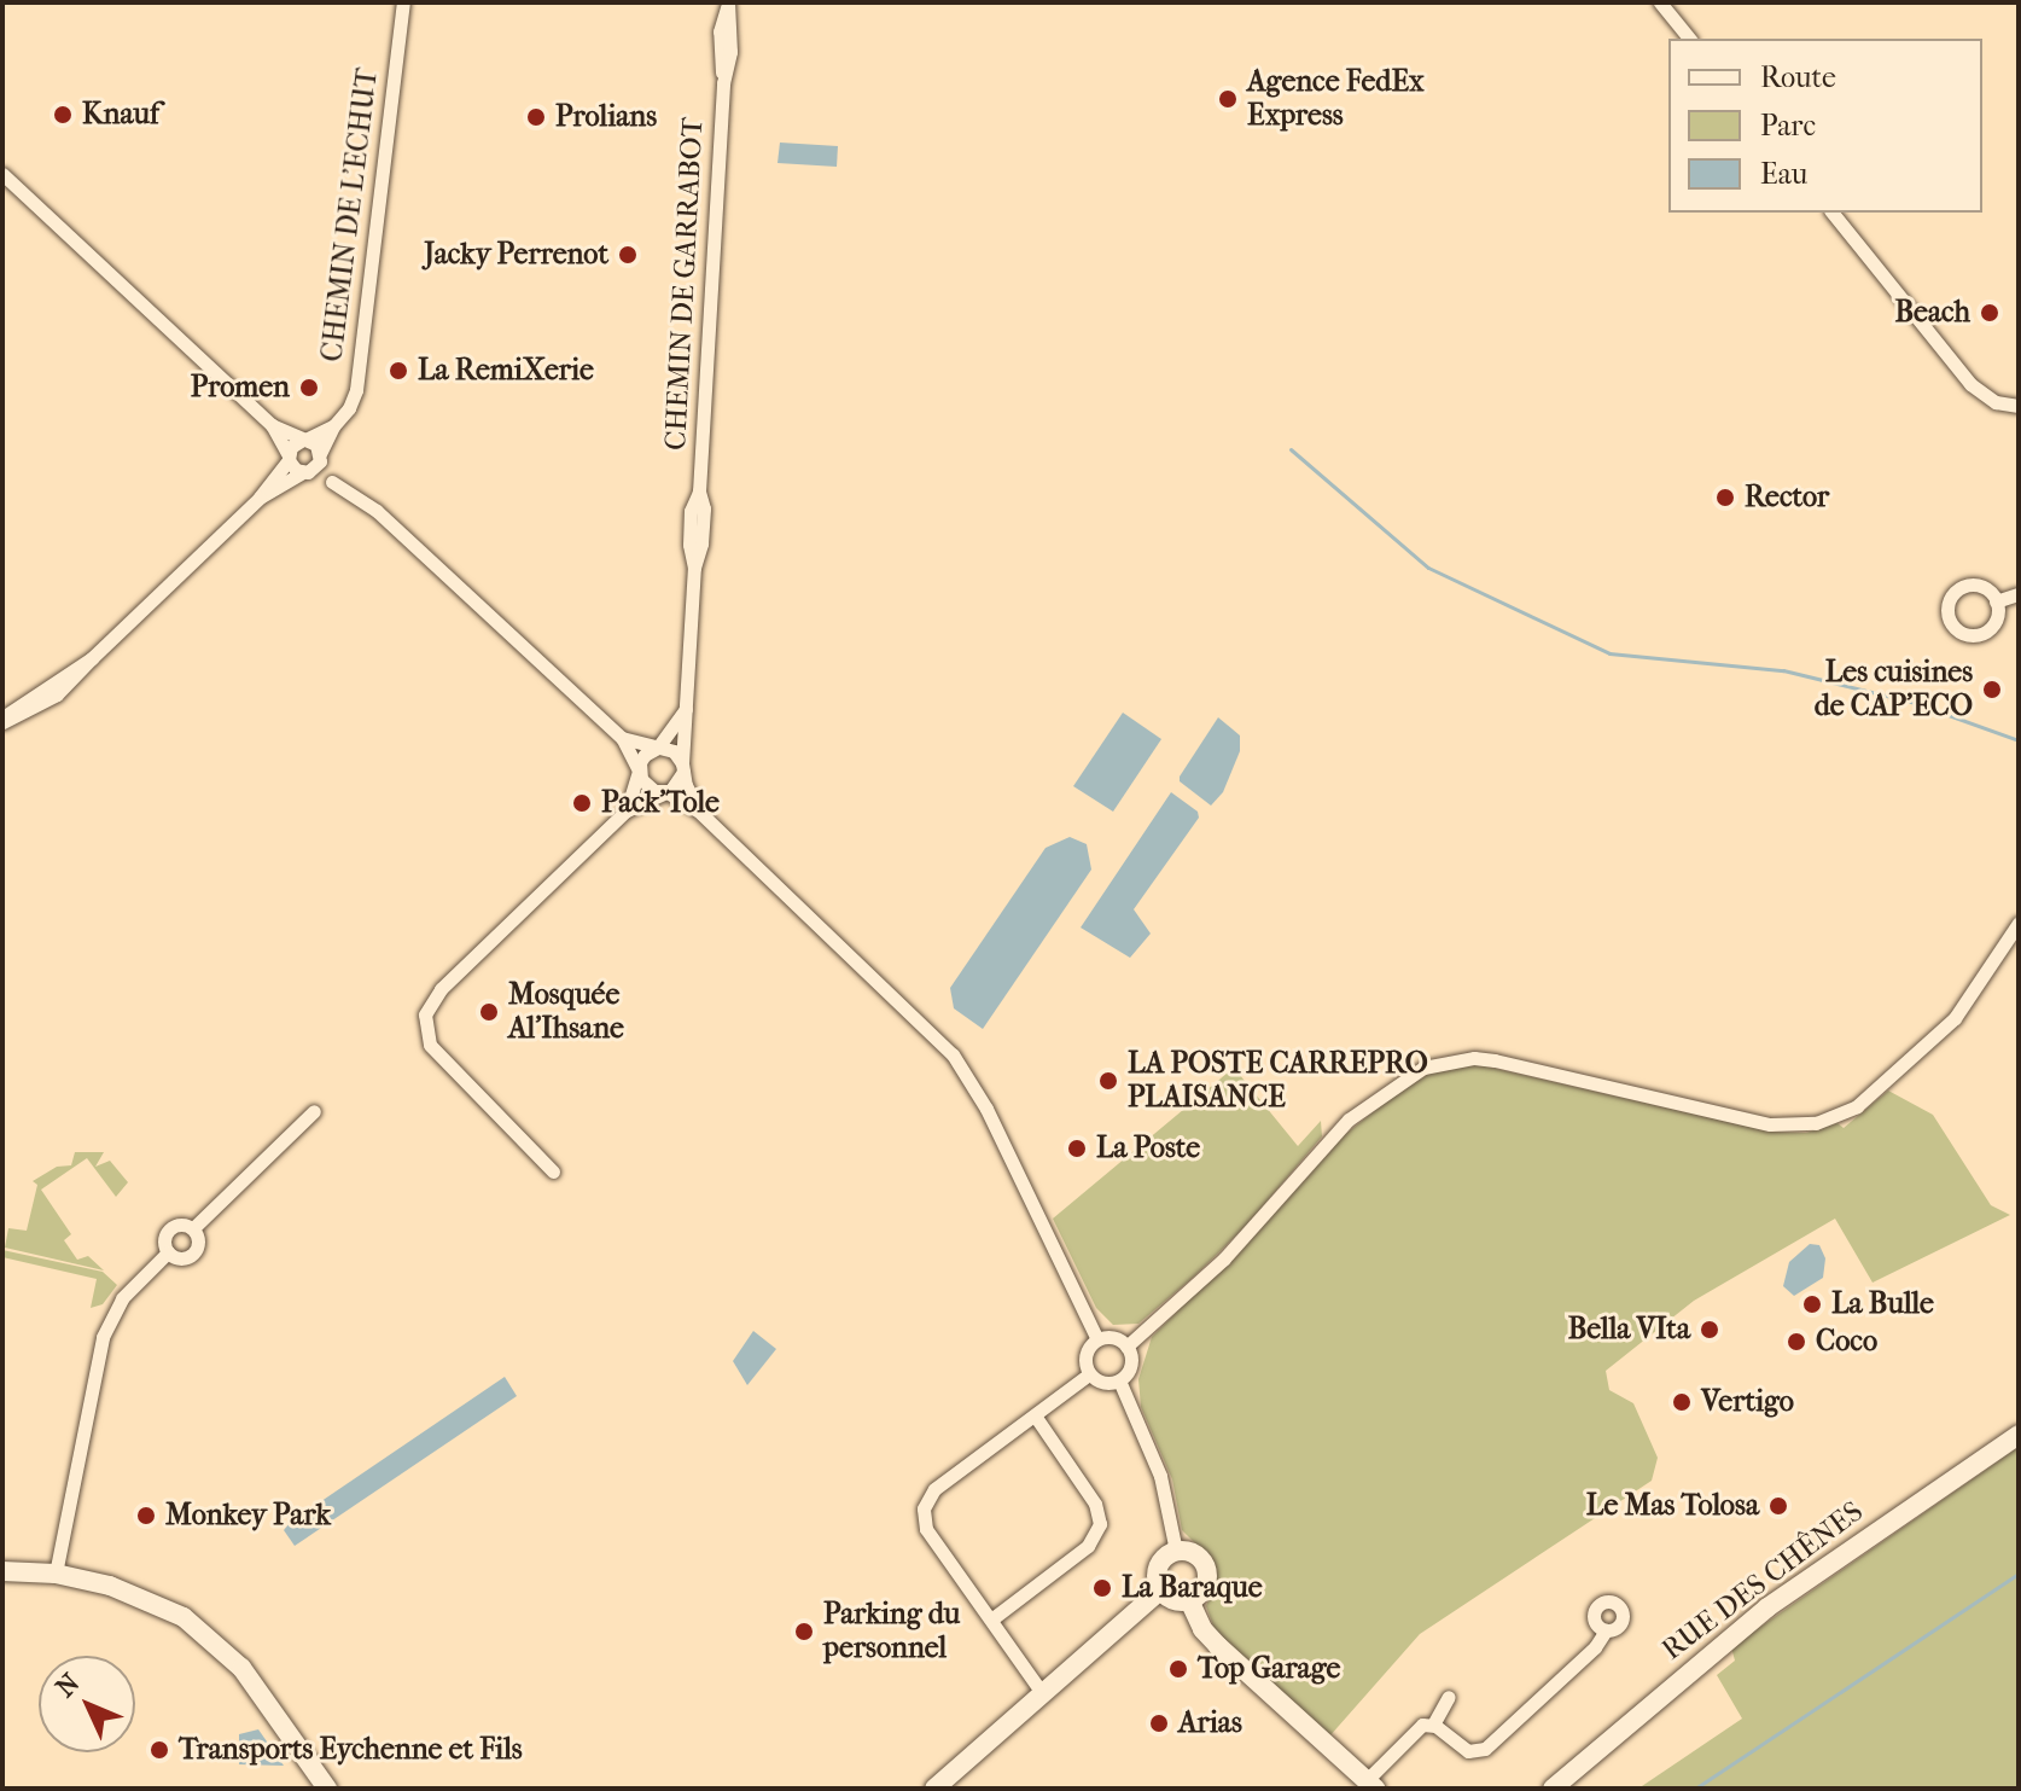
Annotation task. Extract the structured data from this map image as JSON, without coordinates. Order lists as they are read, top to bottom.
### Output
{
  "streets": {
    "street": ["CHEMIN DE L'ECHUT", "CHEMIN DE GARRABOT", "RUE DES CHÊNES"]
  },
  "places": [
    "Agence FedEx Express",
    "Knauf",
    "Prolians",
    "Jacky Perrenot",
    "Beach",
    "La RemiXerie",
    "Promen",
    "Rector",
    "Les cuisines de CAP'ECO",
    "Pack'Tole",
    "Mosquée Al'Ihsane",
    "LA POSTE CARREPRO PLAISANCE",
    "La Poste",
    "La Bulle",
    "Bella VIta",
    "Coco",
    "Vertigo",
    "Le Mas Tolosa",
    "Monkey Park",
    "La Baraque",
    "Parking du personnel",
    "Top Garage",
    "Arias",
    "Transports Eychenne et Fils"
  ],
  "legend": ["Route", "Parc", "Eau"],
  "north": "top left"
}
